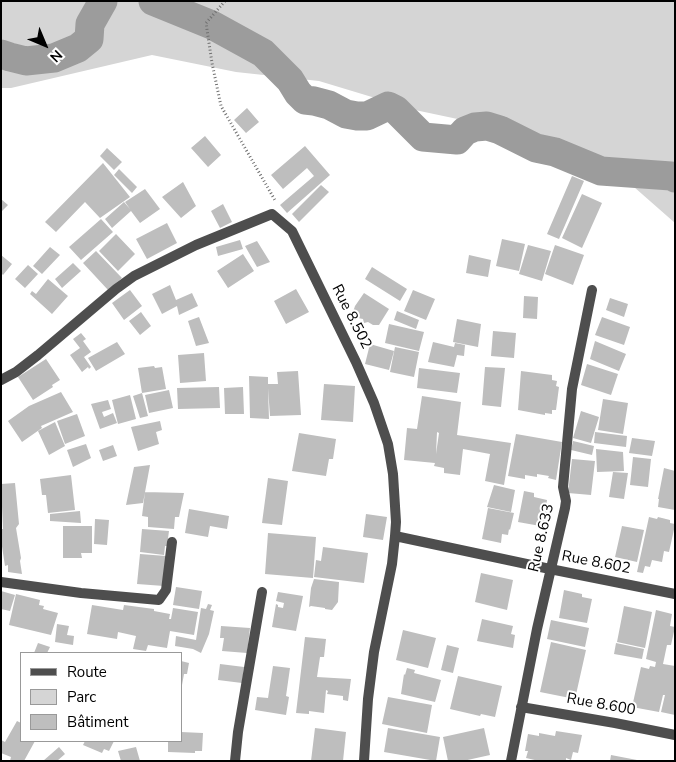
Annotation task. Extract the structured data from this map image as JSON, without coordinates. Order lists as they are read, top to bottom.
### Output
{
  "streets": {
    "street": [
      "Rue 8.502",
      "Rue 8.633",
      "Rue 8.602",
      "Rue 8.600"
    ]
  },
  "crossings": [
    ["Rue 8.502", "Rue 8.602"],
    ["Rue 8.633", "Rue 8.602"],
    ["Rue 8.633", "Rue 8.600"]
  ],
  "legend": ["Route", "Parc", "Bâtiment"],
  "north": "bottom right"
}
